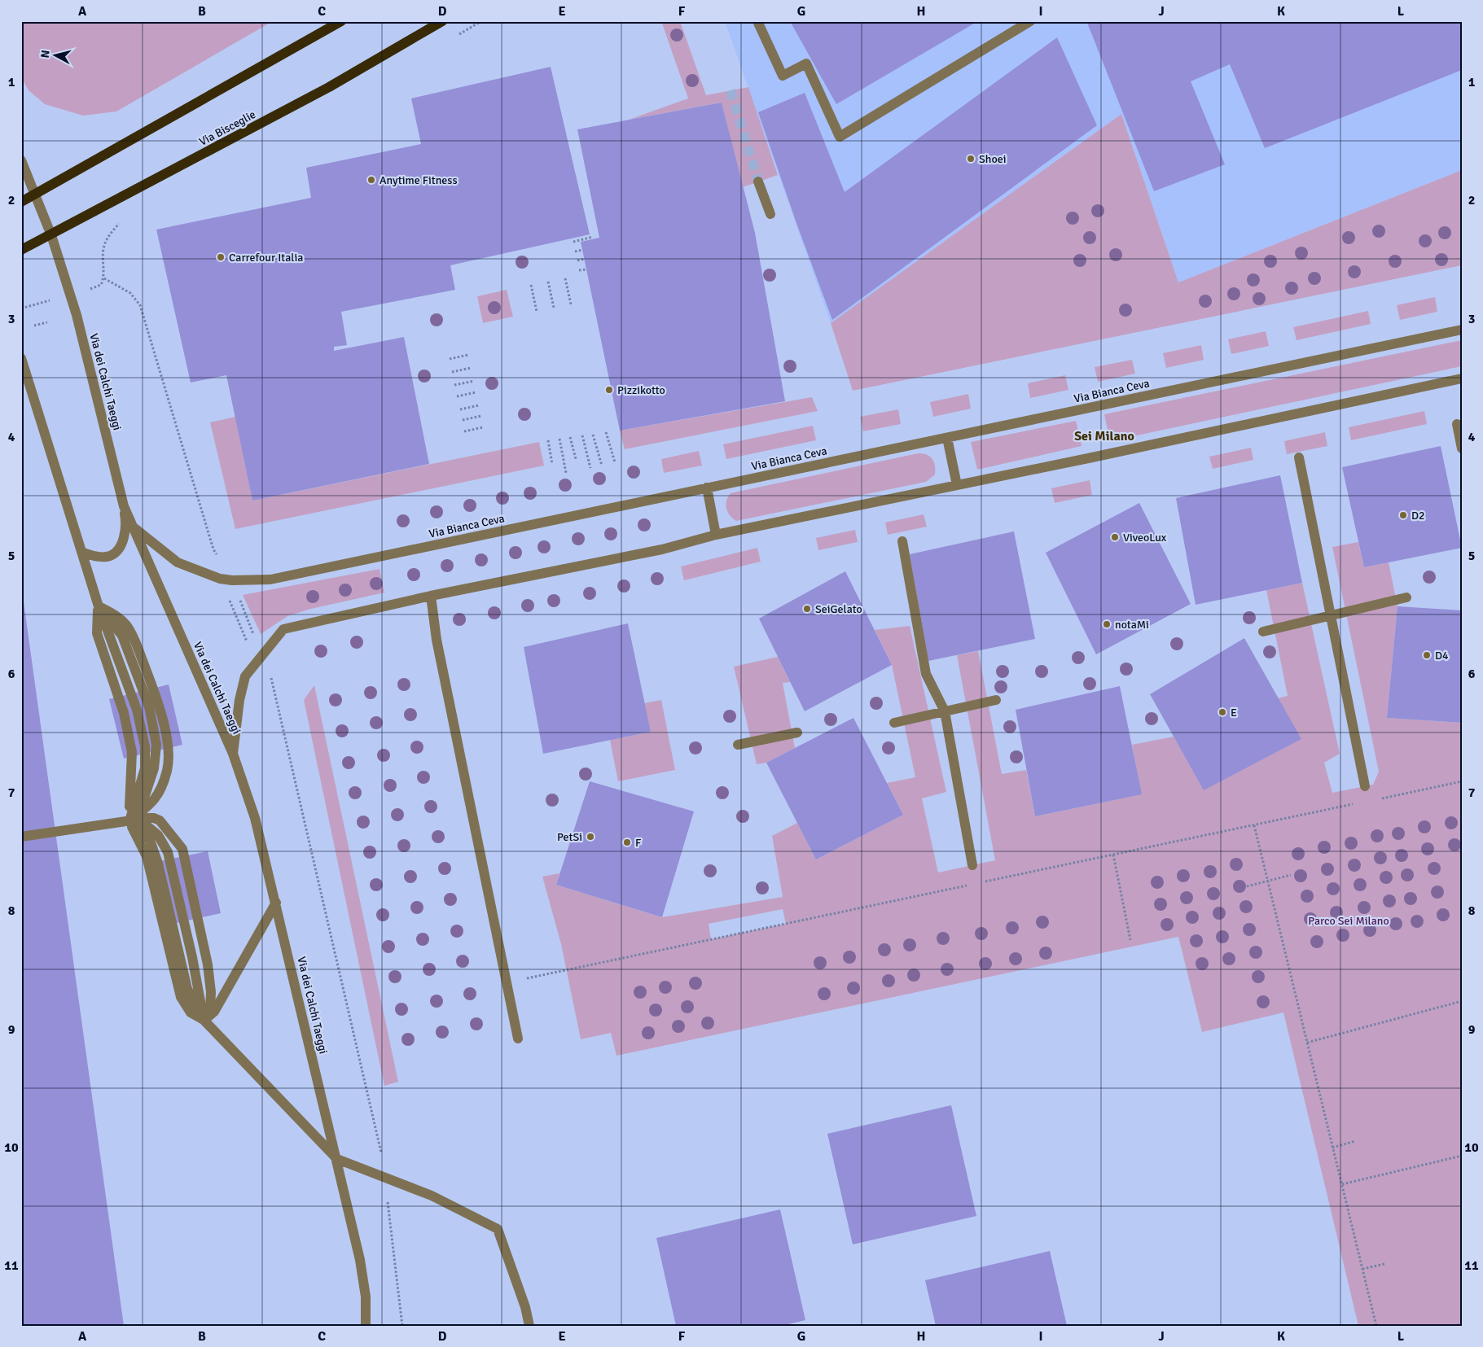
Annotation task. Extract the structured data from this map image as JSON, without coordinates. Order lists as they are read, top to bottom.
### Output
{
  "streets": {
    "main road": ["Via Bisceglie"],
    "street": ["Via dei Calchi Taeggi", "Via Bianca Ceva"]
  },
  "crossings": [
    ["Via Bisceglie", "Via dei Calchi Taeggi"],
    ["Via dei Calchi Taeggi", "Via Bianca Ceva"]
  ],
  "districts": ["Sei Milano"],
  "parks": ["Parco Sei Milano"],
  "places": [
    "Shoei",
    "Anytime Fitness",
    "Carrefour Italia",
    "Pizzikotto",
    "D2",
    "ViveoLux",
    "SeiGelato",
    "notaMi",
    "D4",
    "E",
    "PetSi",
    "F"
  ],
  "north": "left",
  "grid": {
    "columns": [
      "A",
      "B",
      "C",
      "D",
      "E",
      "F",
      "G",
      "H",
      "I",
      "J",
      "K",
      "L"
    ],
    "rows": [
      "1",
      "2",
      "3",
      "4",
      "5",
      "6",
      "7",
      "8",
      "9",
      "10",
      "11"
    ]
  }
}
